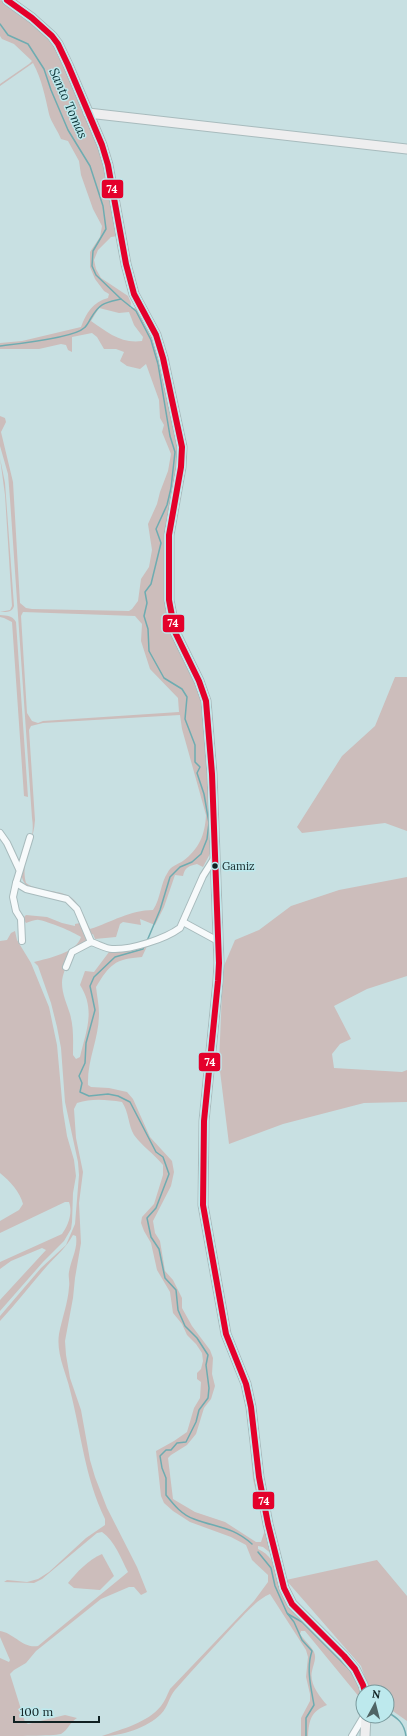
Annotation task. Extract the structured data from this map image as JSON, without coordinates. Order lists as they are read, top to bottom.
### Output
{
  "water": ["Santo Tomas"],
  "places": ["Gamiz"],
  "lines": ["transit line 74"],
  "scale_bar": "100 m",
  "north": "top"
}
